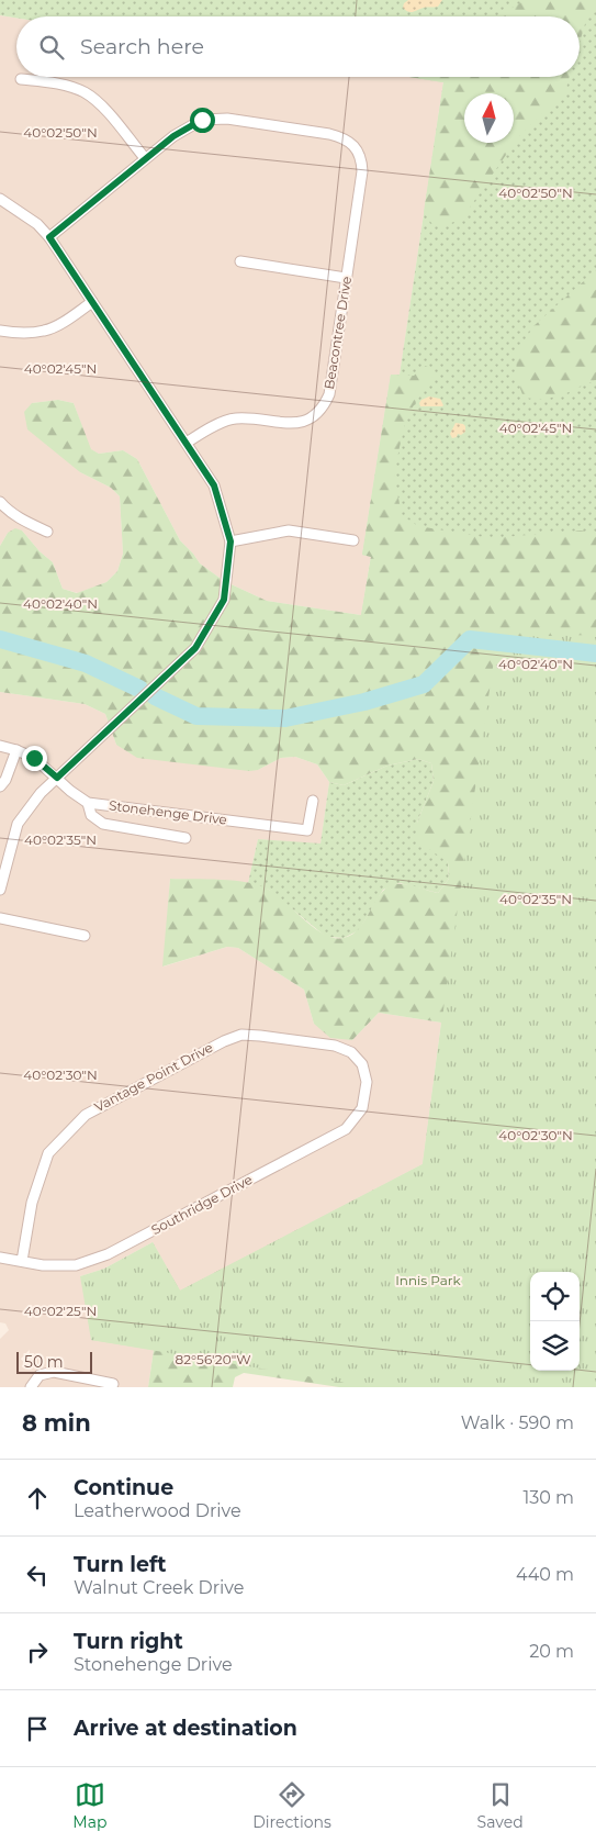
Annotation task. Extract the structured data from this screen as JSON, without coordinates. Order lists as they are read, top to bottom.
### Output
{
  "streets": {
    "street": [
      "Beacontree Drive",
      "Stonehenge Drive",
      "Vantage Point Drive",
      "Southridge Drive"
    ]
  },
  "crossings": [
    ["Vantage Point Drive", "Southridge Drive"]
  ],
  "parks": ["Innis Park"],
  "scale_bar": "50 m",
  "north": "top",
  "page": {
    "search": "Search here",
    "scale": "50 m",
    "heading": ["8 min", "Walk · 590 m"],
    "list": [
      ["Continue", "Leatherwood Drive", "130 m"],
      ["Turn left", "Walnut Creek Drive", "440 m"],
      ["Turn right", "Stonehenge Drive", "20 m"],
      "Arrive at destination"
    ],
    "nav": ["Map", "Directions", "Saved"]
  },
  "coordinates": [
    "40°02'50\"N",
    "40°02'45\"N",
    "40°02'40\"N",
    "40°02'35\"N",
    "40°02'30\"N",
    "40°02'25\"N",
    "82°56'20\"W"
  ]
}
